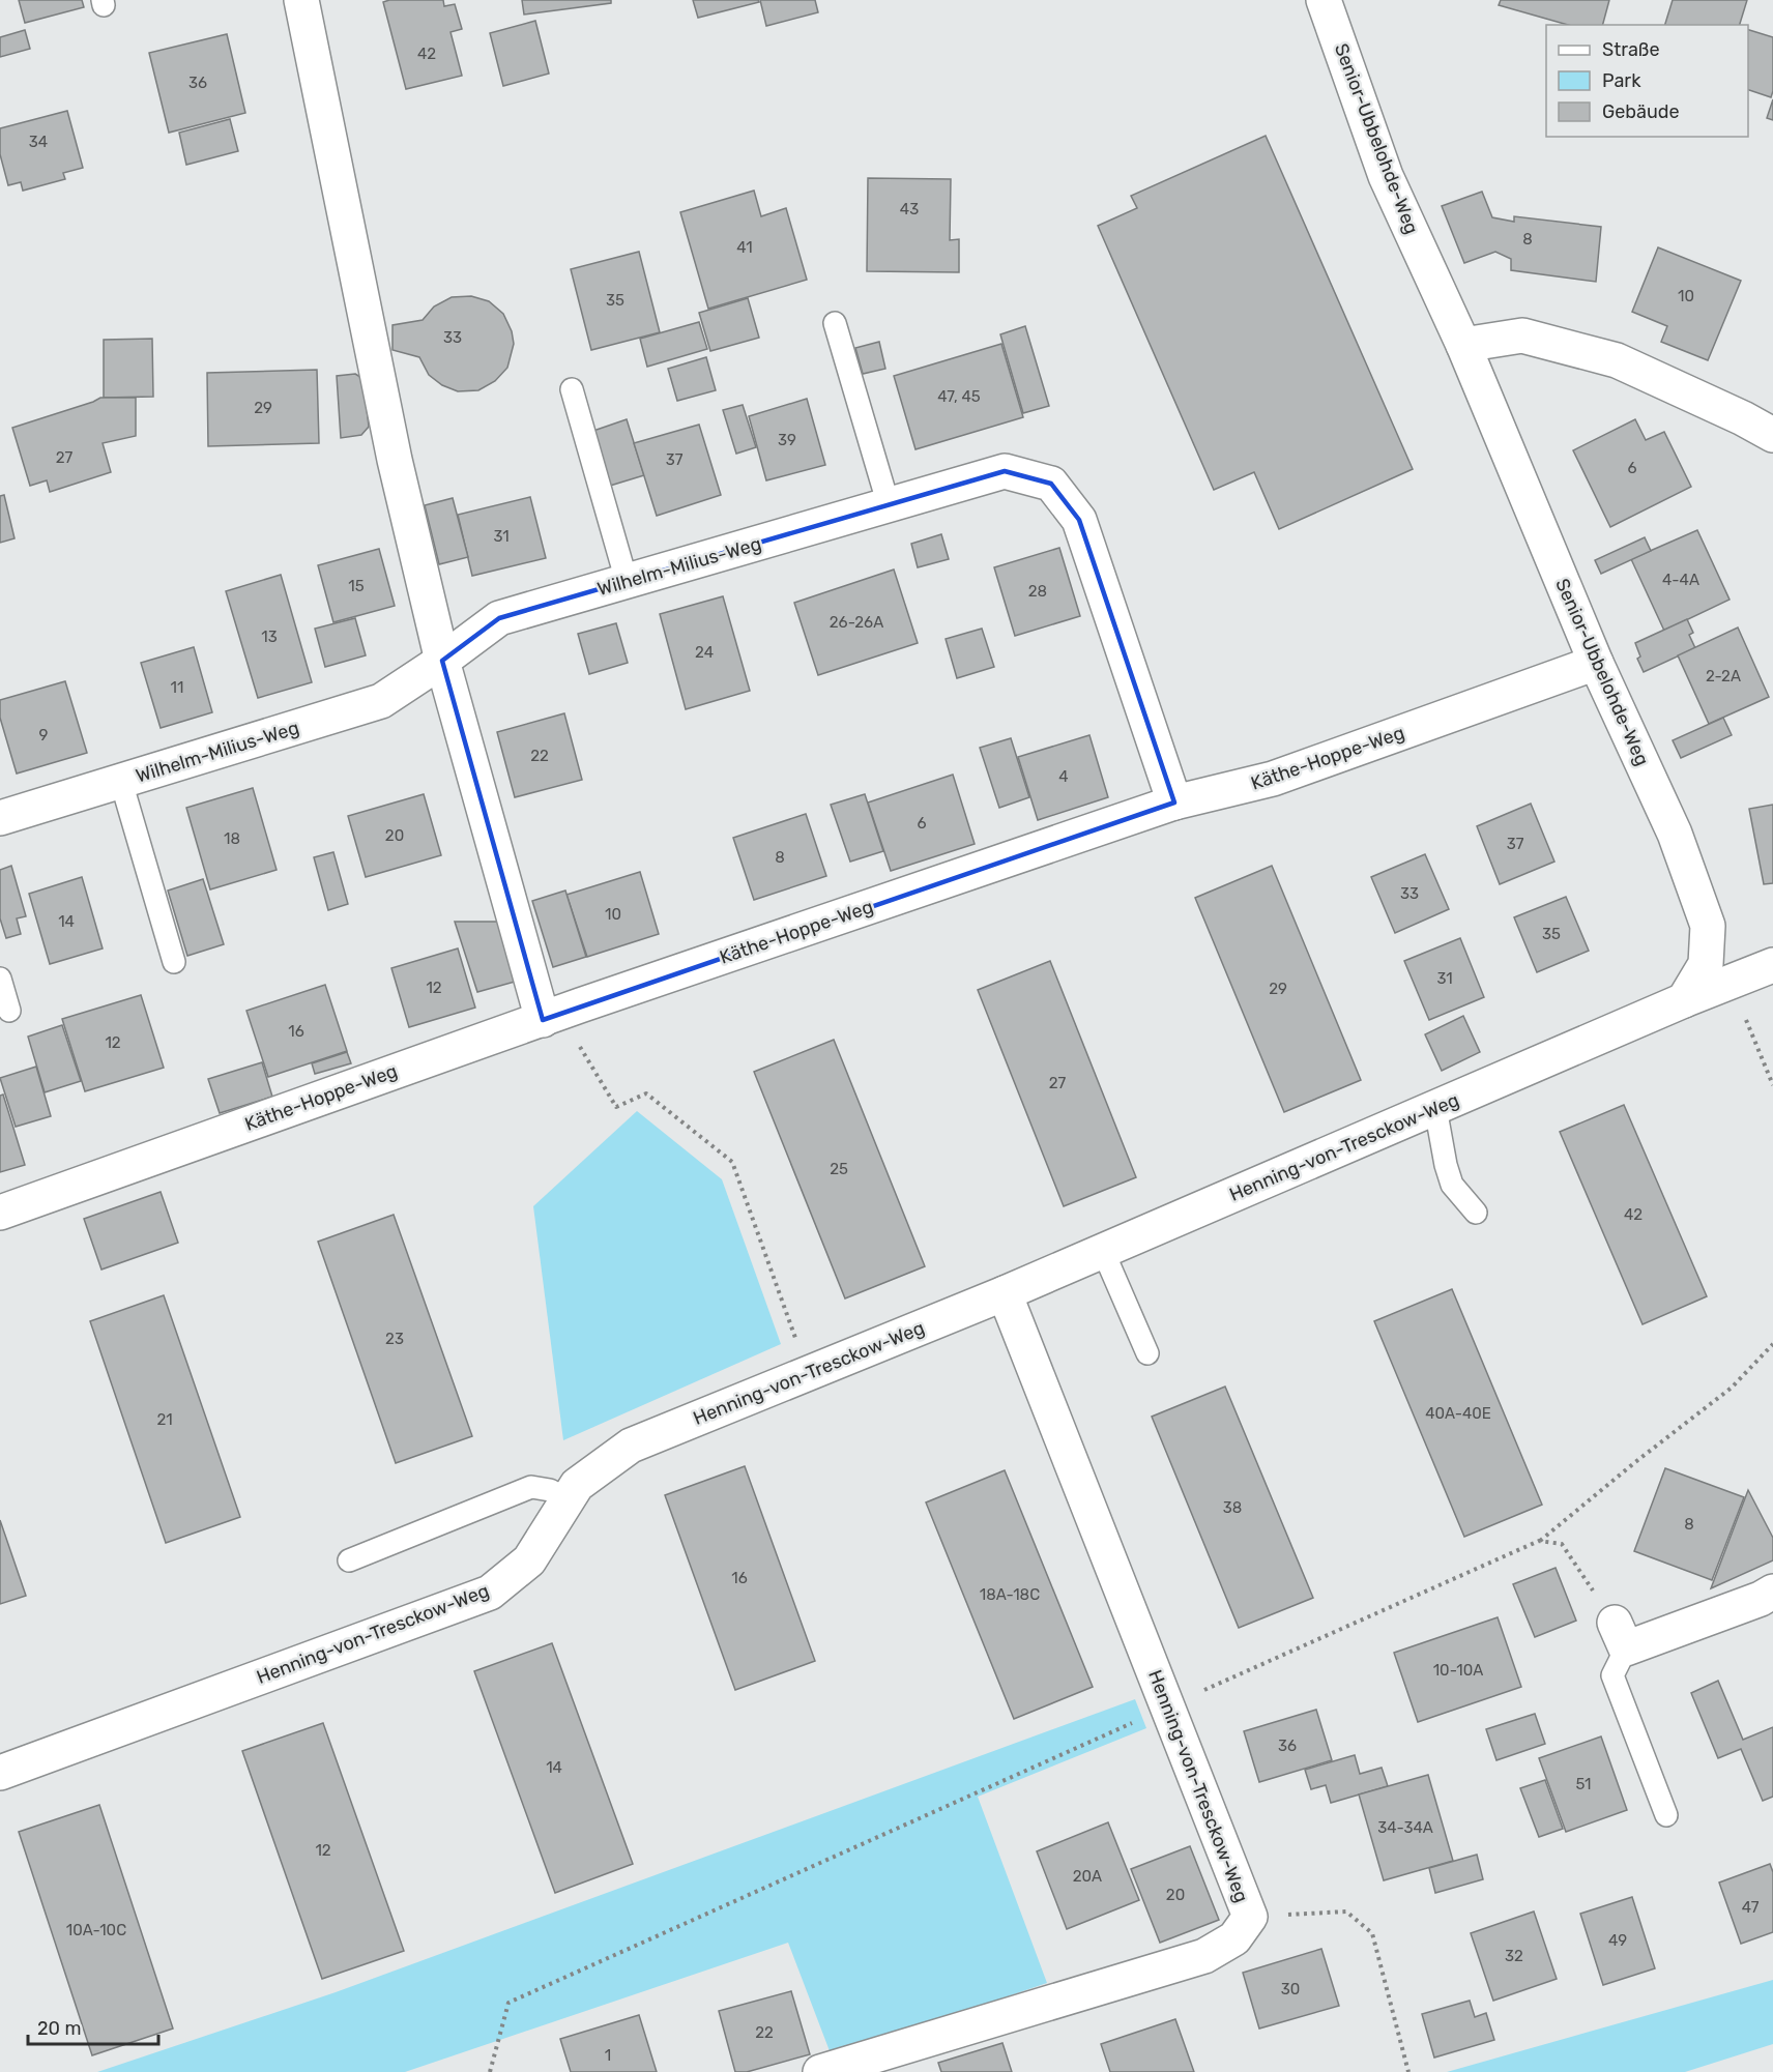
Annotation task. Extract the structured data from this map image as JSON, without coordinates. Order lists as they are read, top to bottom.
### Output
{
  "streets": {
    "street": [
      "Senior-Ubbelohde-Weg",
      "Wilhelm-Milius-Weg",
      "Käthe-Hoppe-Weg",
      "Henning-von-Tresckow-Weg"
    ]
  },
  "crossings": [
    ["Senior-Ubbelohde-Weg", "Käthe-Hoppe-Weg"],
    ["Senior-Ubbelohde-Weg", "Henning-von-Tresckow-Weg"],
    ["Wilhelm-Milius-Weg", "Käthe-Hoppe-Weg"]
  ],
  "house_numbers": [
    "42",
    "36",
    "34",
    "43",
    "8",
    "41",
    "10",
    "35",
    "33",
    "47, 45",
    "29",
    "39",
    "27",
    "37",
    "6",
    "31",
    "4-4A",
    "15",
    "28",
    "26-26A",
    "13",
    "24",
    "2-2A",
    "11",
    "9",
    "22",
    "4",
    "6",
    "20",
    "18",
    "37",
    "8",
    "33",
    "10",
    "14",
    "35",
    "31",
    "12",
    "29",
    "16",
    "12",
    "27",
    "25",
    "42",
    "23",
    "40A-40E",
    "21",
    "38",
    "8",
    "16",
    "18A-18C",
    "10-10A",
    "36",
    "14",
    "51",
    "34-34A",
    "12",
    "20A",
    "20",
    "47",
    "10A-10C",
    "49",
    "32",
    "30",
    "22",
    "1"
  ],
  "legend": ["Straße", "Park", "Gebäude"],
  "scale_bar": "20 m"
}
